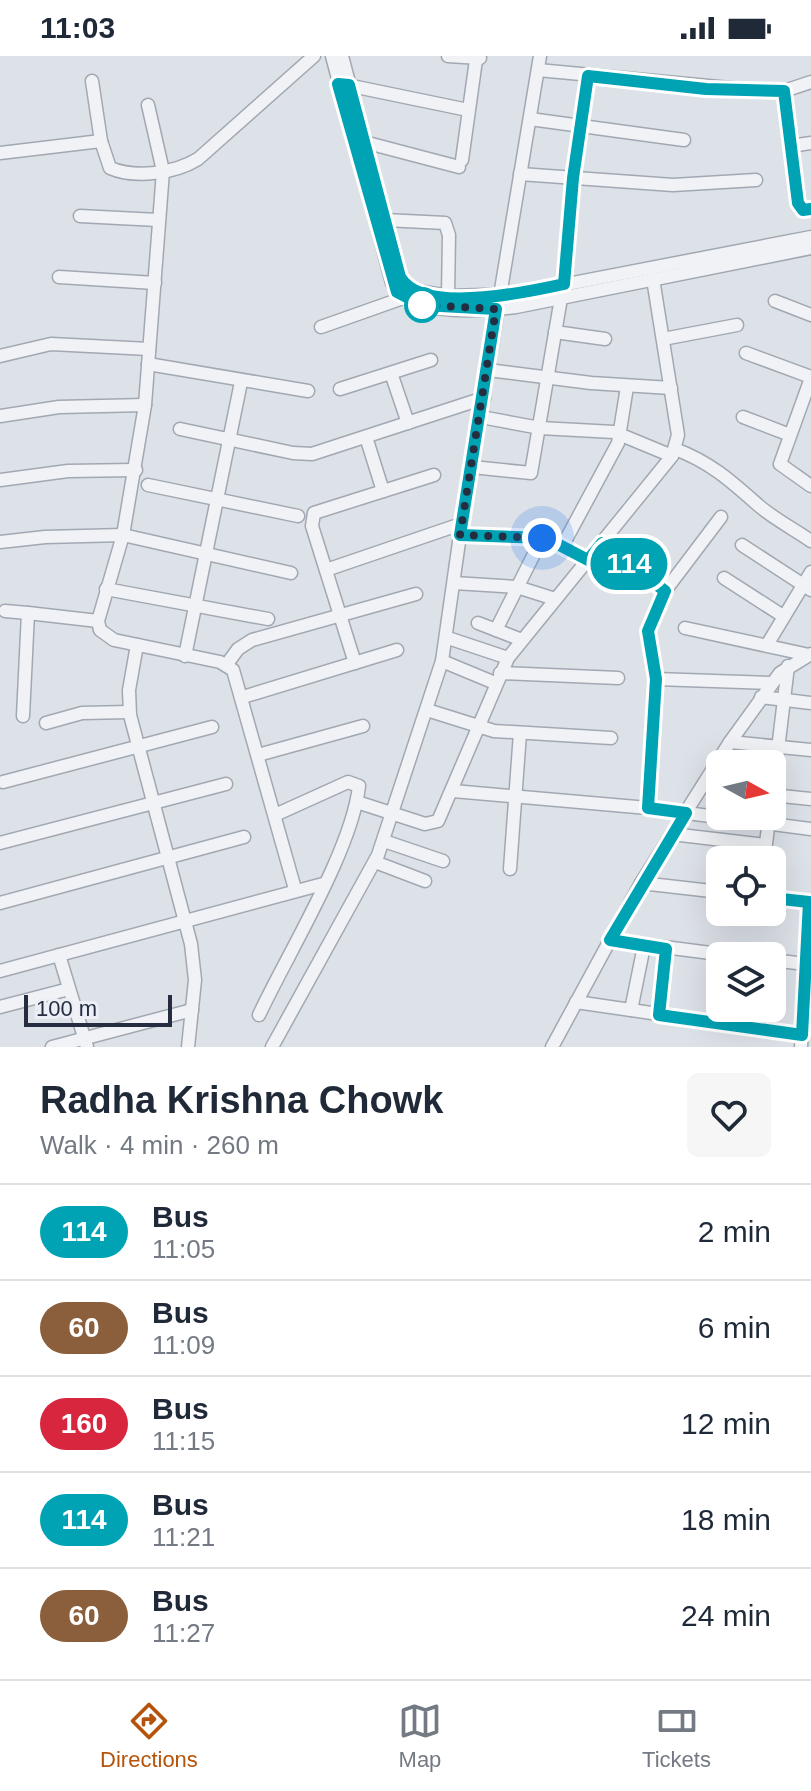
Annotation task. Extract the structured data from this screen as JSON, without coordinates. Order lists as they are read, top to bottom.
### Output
{
  "lines": ["bus line 114"],
  "scale_bar": "100 m",
  "north": "right",
  "page": {
    "status": "11:03",
    "on_map": "114",
    "scale": "100 m",
    "heading": ["Radha Krishna Chowk", "Walk · 4 min · 260 m"],
    "list": [
      {
        "mark": "114",
        "name": "Bus",
        "note": "11:05",
        "value": "2 min"
      },
      {
        "mark": "60",
        "name": "Bus",
        "note": "11:09",
        "value": "6 min"
      },
      {
        "mark": "160",
        "name": "Bus",
        "note": "11:15",
        "value": "12 min"
      },
      {
        "mark": "114",
        "name": "Bus",
        "note": "11:21",
        "value": "18 min"
      },
      {
        "mark": "60",
        "name": "Bus",
        "note": "11:27",
        "value": "24 min"
      }
    ],
    "tabs": ["Directions", "Map", "Tickets"]
  }
}
